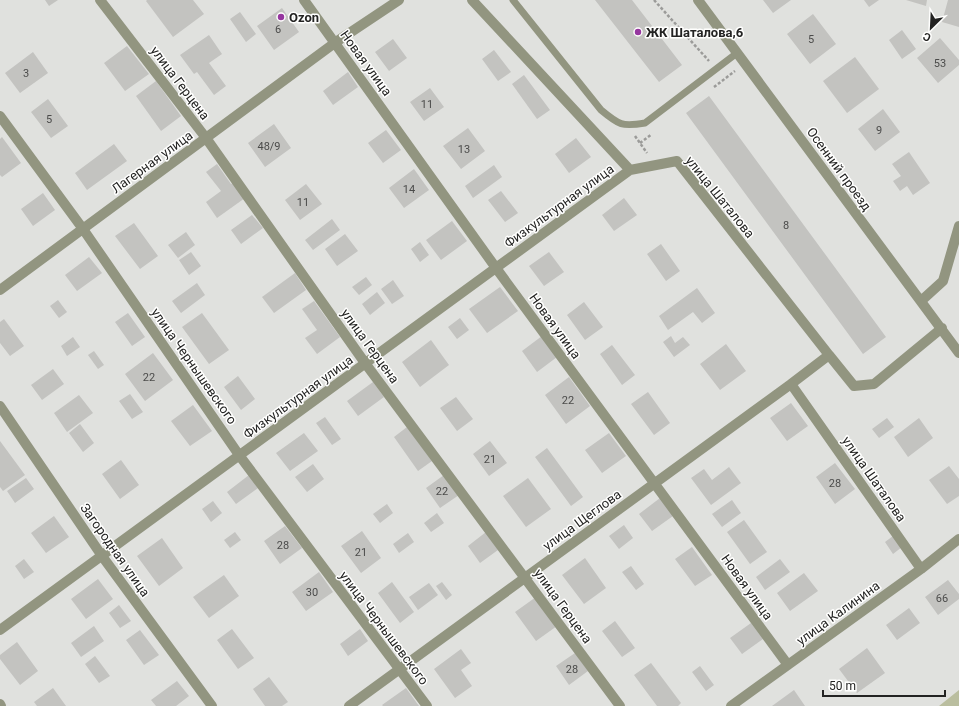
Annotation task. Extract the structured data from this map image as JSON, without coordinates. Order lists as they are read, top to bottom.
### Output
{
  "streets": {
    "street": [
      "Новая улица",
      "улица Герцена",
      "Лагерная улица",
      "Осенний проезд",
      "улица Шаталова",
      "Физкультурная улица",
      "улица Чернышевского",
      "улица Щеглова",
      "Загородная улица",
      "улица Калинина"
    ]
  },
  "crossings": [
    ["Новая улица", "Лагерная улица"],
    ["Новая улица", "Физкультурная улица"],
    ["Новая улица", "улица Щеглова"],
    ["Новая улица", "улица Калинина"],
    ["улица Герцена", "Лагерная улица"],
    ["улица Герцена", "Физкультурная улица"],
    ["улица Герцена", "улица Щеглова"],
    ["Лагерная улица", "улица Чернышевского"],
    ["Осенний проезд", "улица Шаталова"],
    ["улица Шаталова", "Физкультурная улица"],
    ["улица Шаталова", "улица Щеглова"],
    ["улица Шаталова", "улица Калинина"],
    ["Физкультурная улица", "улица Чернышевского"],
    ["Физкультурная улица", "Загородная улица"],
    ["улица Чернышевского", "улица Щеглова"]
  ],
  "places": ["Ozon", "ЖК Шаталова,6"],
  "house_numbers": [
    "6",
    "5",
    "53",
    "3",
    "11",
    "5",
    "9",
    "48/9",
    "13",
    "14",
    "11",
    "8",
    "22",
    "22",
    "21",
    "28",
    "22",
    "28",
    "21",
    "30",
    "66",
    "28"
  ],
  "scale_bar": "50 m",
  "north": "bottom left"
}
